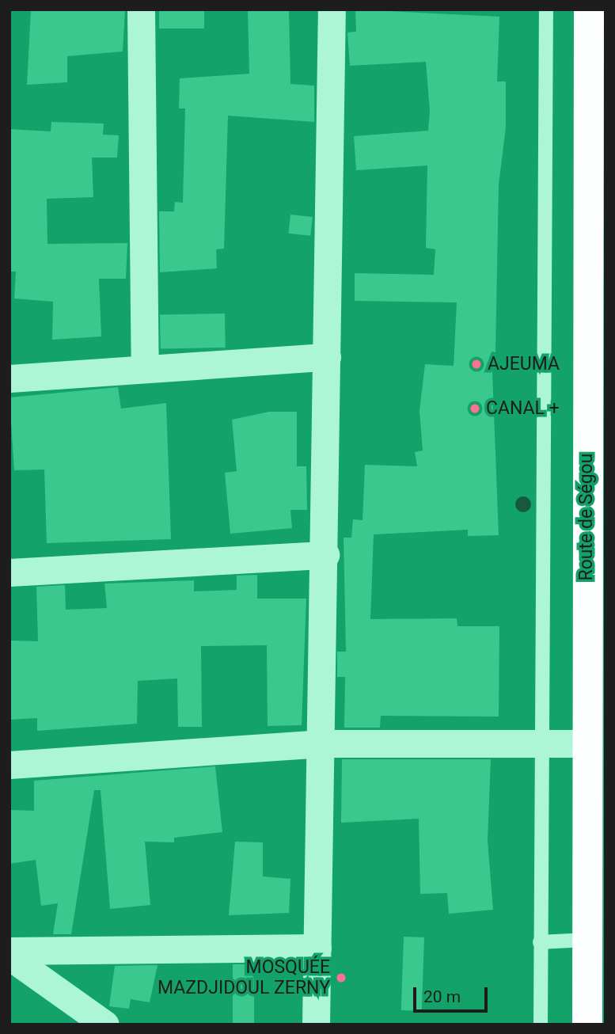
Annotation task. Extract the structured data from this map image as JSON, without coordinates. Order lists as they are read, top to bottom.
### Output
{
  "streets": {
    "highway": ["Route de Ségou"]
  },
  "places": ["AJEUMA", "CANAL +", "MOSQUÉE MAZDJIDOUL ZERNY"],
  "scale_bar": "20 m"
}
